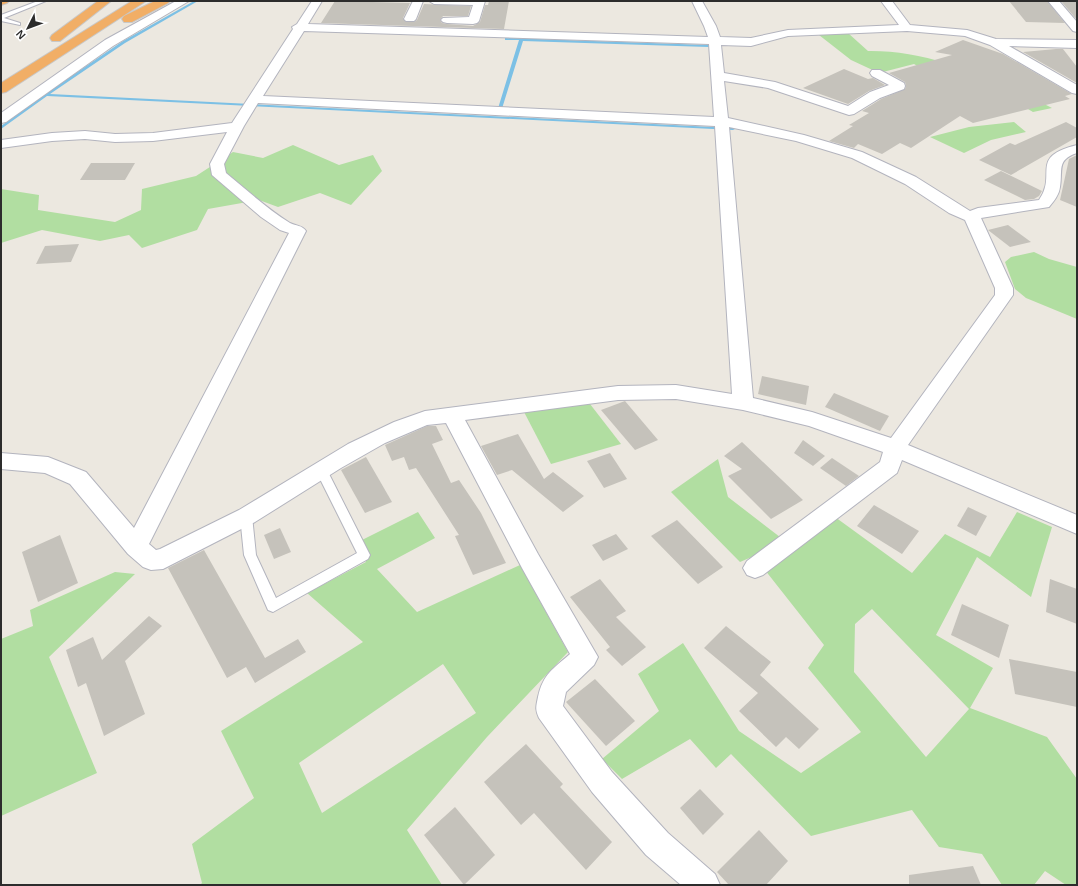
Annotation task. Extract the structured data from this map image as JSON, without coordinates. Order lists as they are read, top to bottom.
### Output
{
  "north": "bottom left"
}
